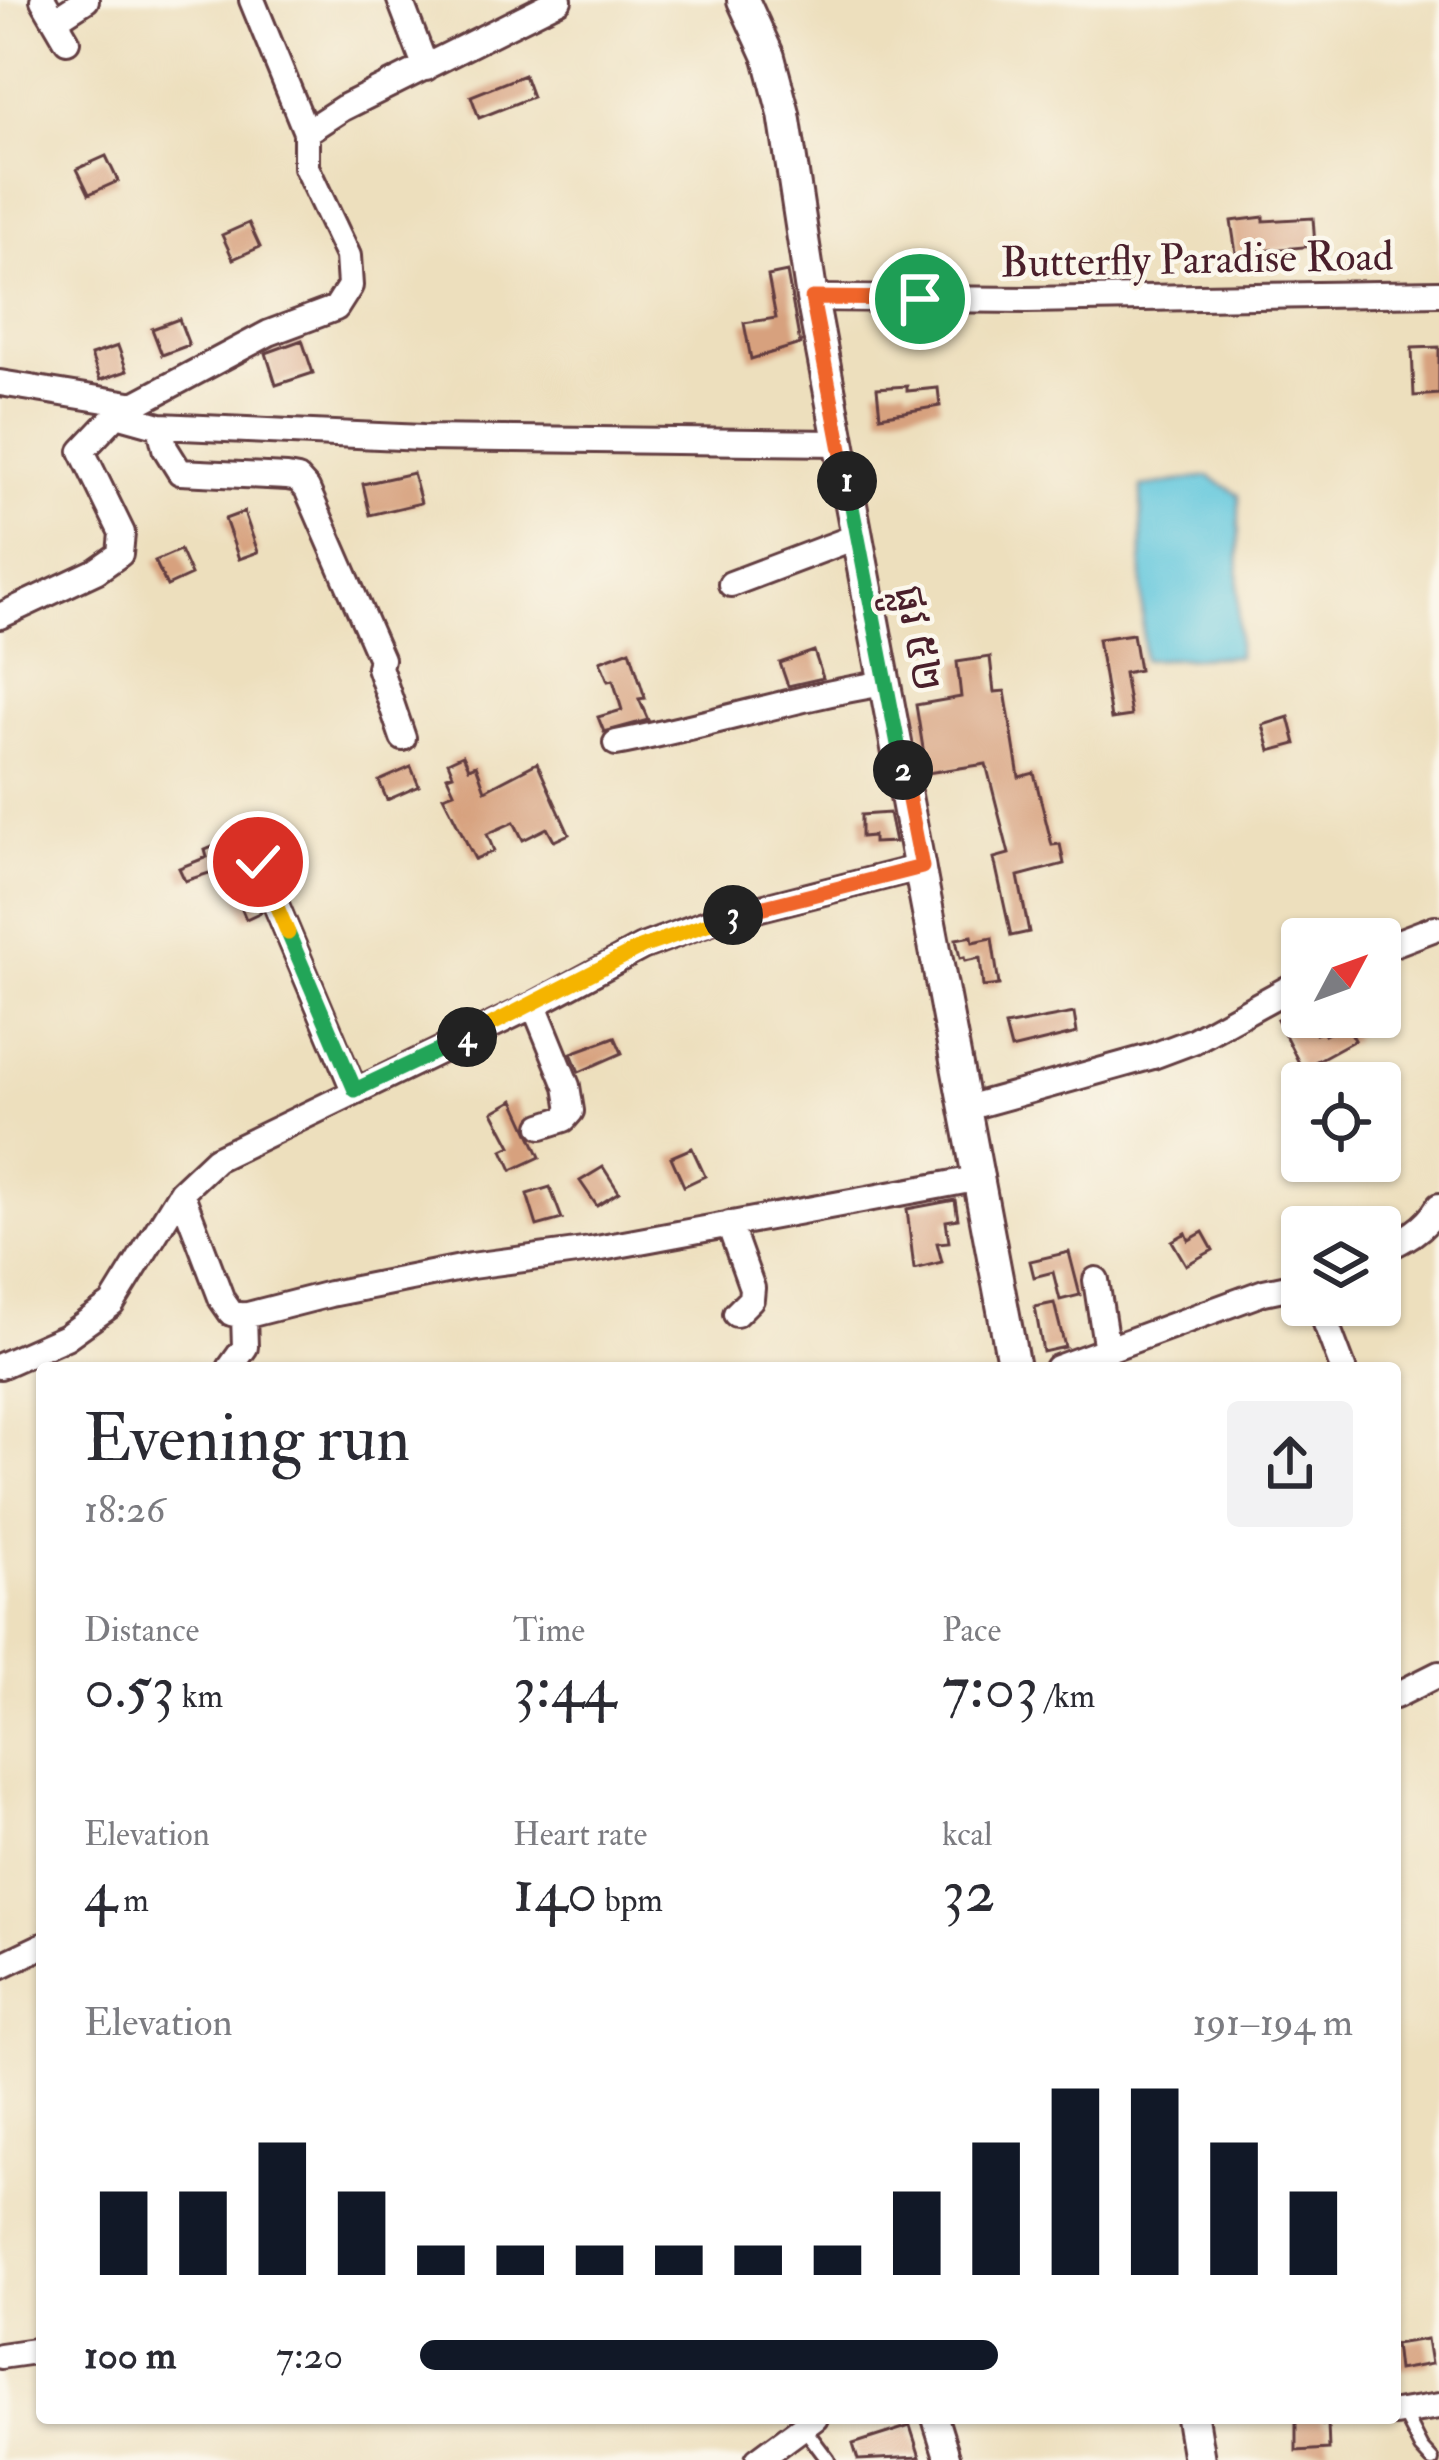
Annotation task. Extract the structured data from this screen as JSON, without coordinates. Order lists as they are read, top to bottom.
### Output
{
  "streets": {
    "street": ["Butterfly Paradise Road", "ផ្លូវ ៥២"]
  },
  "crossings": [
    ["Butterfly Paradise Road", "ផ្លូវ ៥២"]
  ],
  "north": "top right",
  "page": {
    "pins": [
      "1",
      "2",
      "3",
      "4"
    ],
    "heading": ["Evening run", "18:26"],
    "stats": [
      ["Distance", "0.53 km"],
      ["Time", "3:44"],
      ["Pace", "7:03 /km"],
      ["Elevation", "4 m"],
      ["Heart rate", "140 bpm"],
      ["kcal", "32"]
    ],
    "chart": ["Elevation", "191–194 m"],
    "list": [
      {
        "name": "100 m",
        "note": "7:20"
      }
    ]
  }
}
